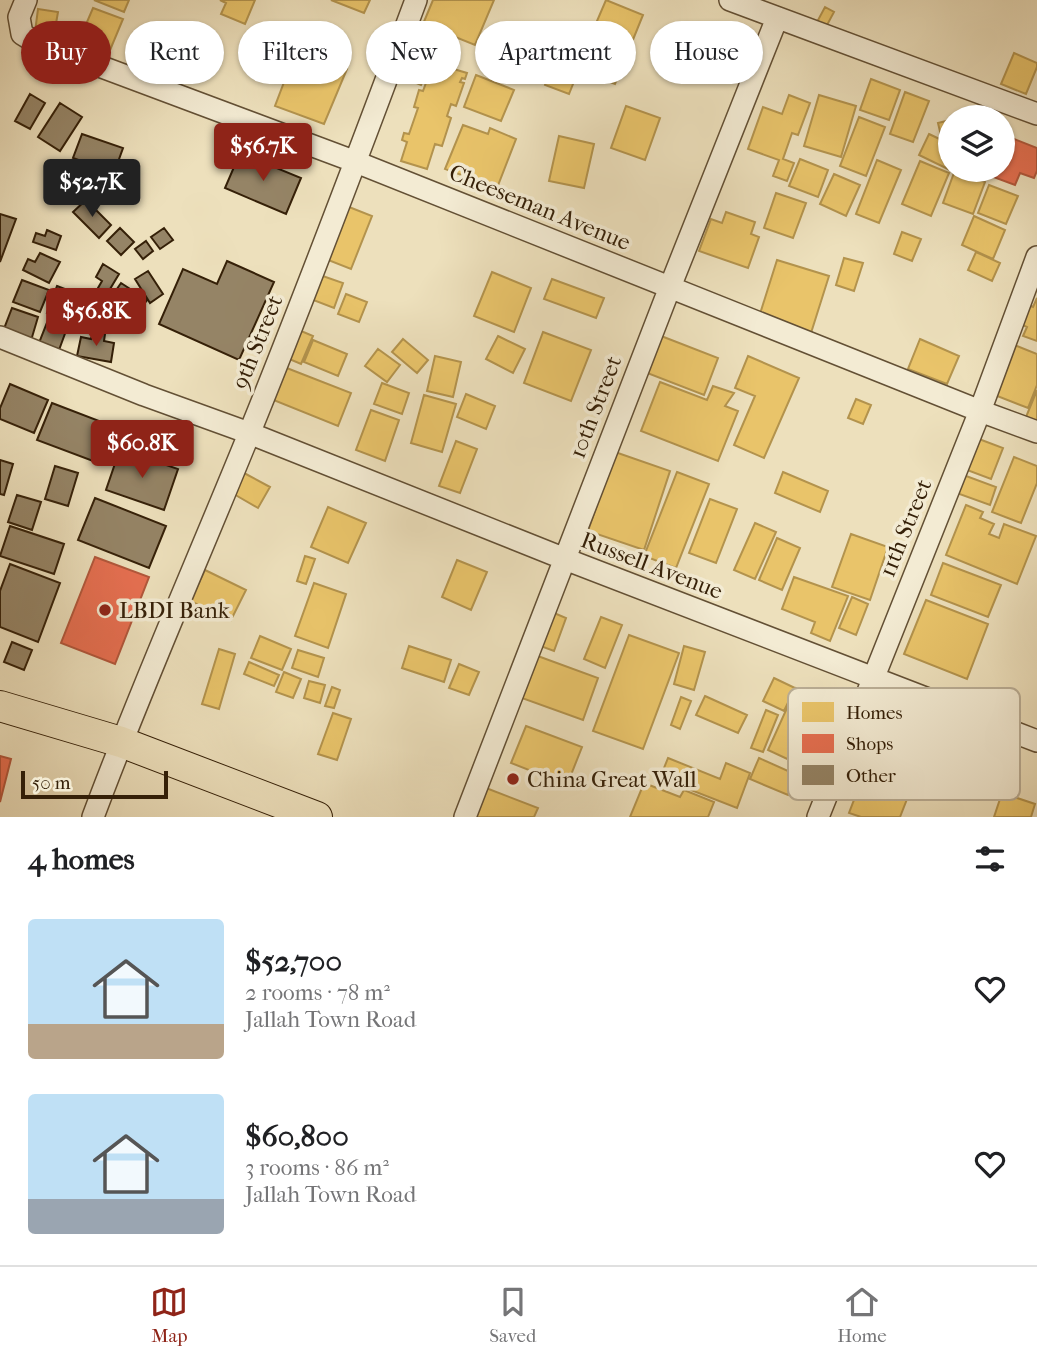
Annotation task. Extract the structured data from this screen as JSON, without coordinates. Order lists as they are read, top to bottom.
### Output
{
  "streets": {
    "street": [
      "Cheeseman Avenue",
      "9th Street",
      "10th Street",
      "11th Street",
      "Russell Avenue"
    ]
  },
  "crossings": [
    ["Cheeseman Avenue", "9th Street"],
    ["Cheeseman Avenue", "10th Street"],
    ["Cheeseman Avenue", "11th Street"],
    ["9th Street", "Russell Avenue"],
    ["10th Street", "Russell Avenue"],
    ["11th Street", "Russell Avenue"]
  ],
  "places": ["LBDI Bank", "China Great Wall"],
  "legend": ["Homes", "Shops", "Other"],
  "scale_bar": "50 m",
  "page": {
    "chip": [
      "Buy",
      "Rent",
      "Filters",
      "New",
      "Apartment",
      "House"
    ],
    "price": [
      "$56.7K",
      "$52.7K",
      "$56.8K",
      "$60.8K"
    ],
    "scale": "50 m",
    "heading": "4 homes",
    "list": [
      {
        "name": "$52,700",
        "note": "2 rooms · 78 m² · Jallah Town Road"
      },
      {
        "name": "$60,800",
        "note": "3 rooms · 86 m² · Jallah Town Road"
      }
    ],
    "tabs": ["Map", "Saved", "Home"]
  }
}
